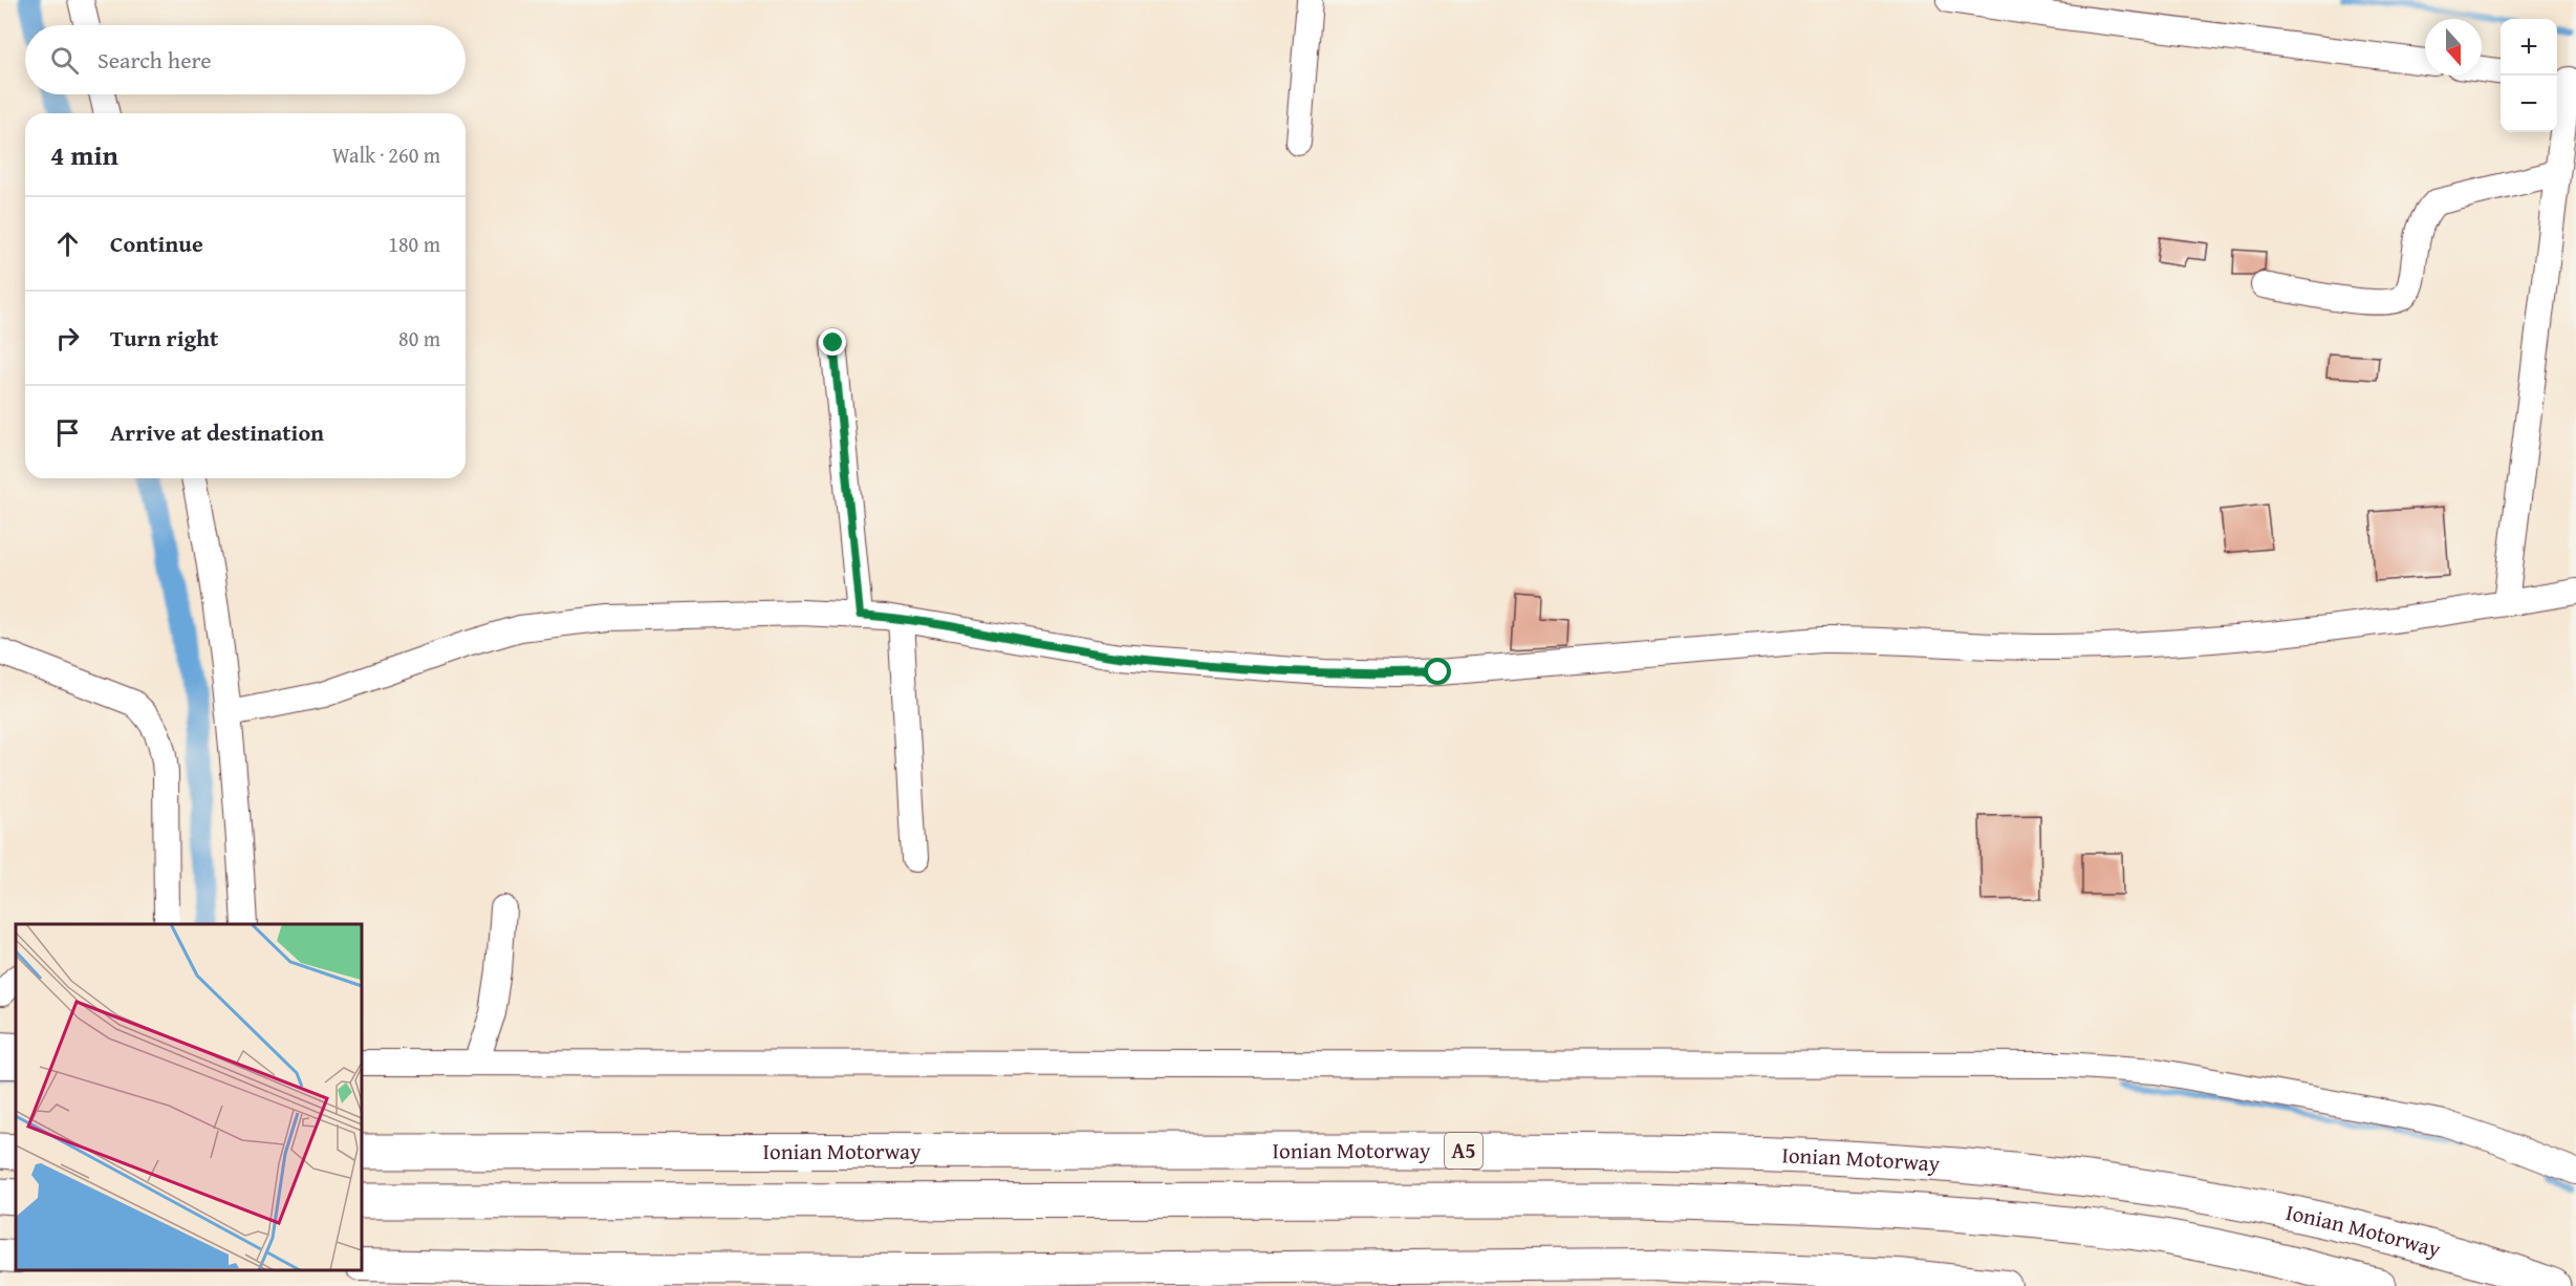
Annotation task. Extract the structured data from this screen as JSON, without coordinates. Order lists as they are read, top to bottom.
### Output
{
  "streets": {
    "highway": ["Ionian Motorway", "Α5"]
  },
  "north": "bottom",
  "page": {
    "map_buttons": ["+", "−"],
    "search": "Search here",
    "heading": ["4 min", "Walk · 260 m"],
    "list": [
      ["Continue", "180 m"],
      ["Turn right", "80 m"],
      "Arrive at destination"
    ]
  }
}
